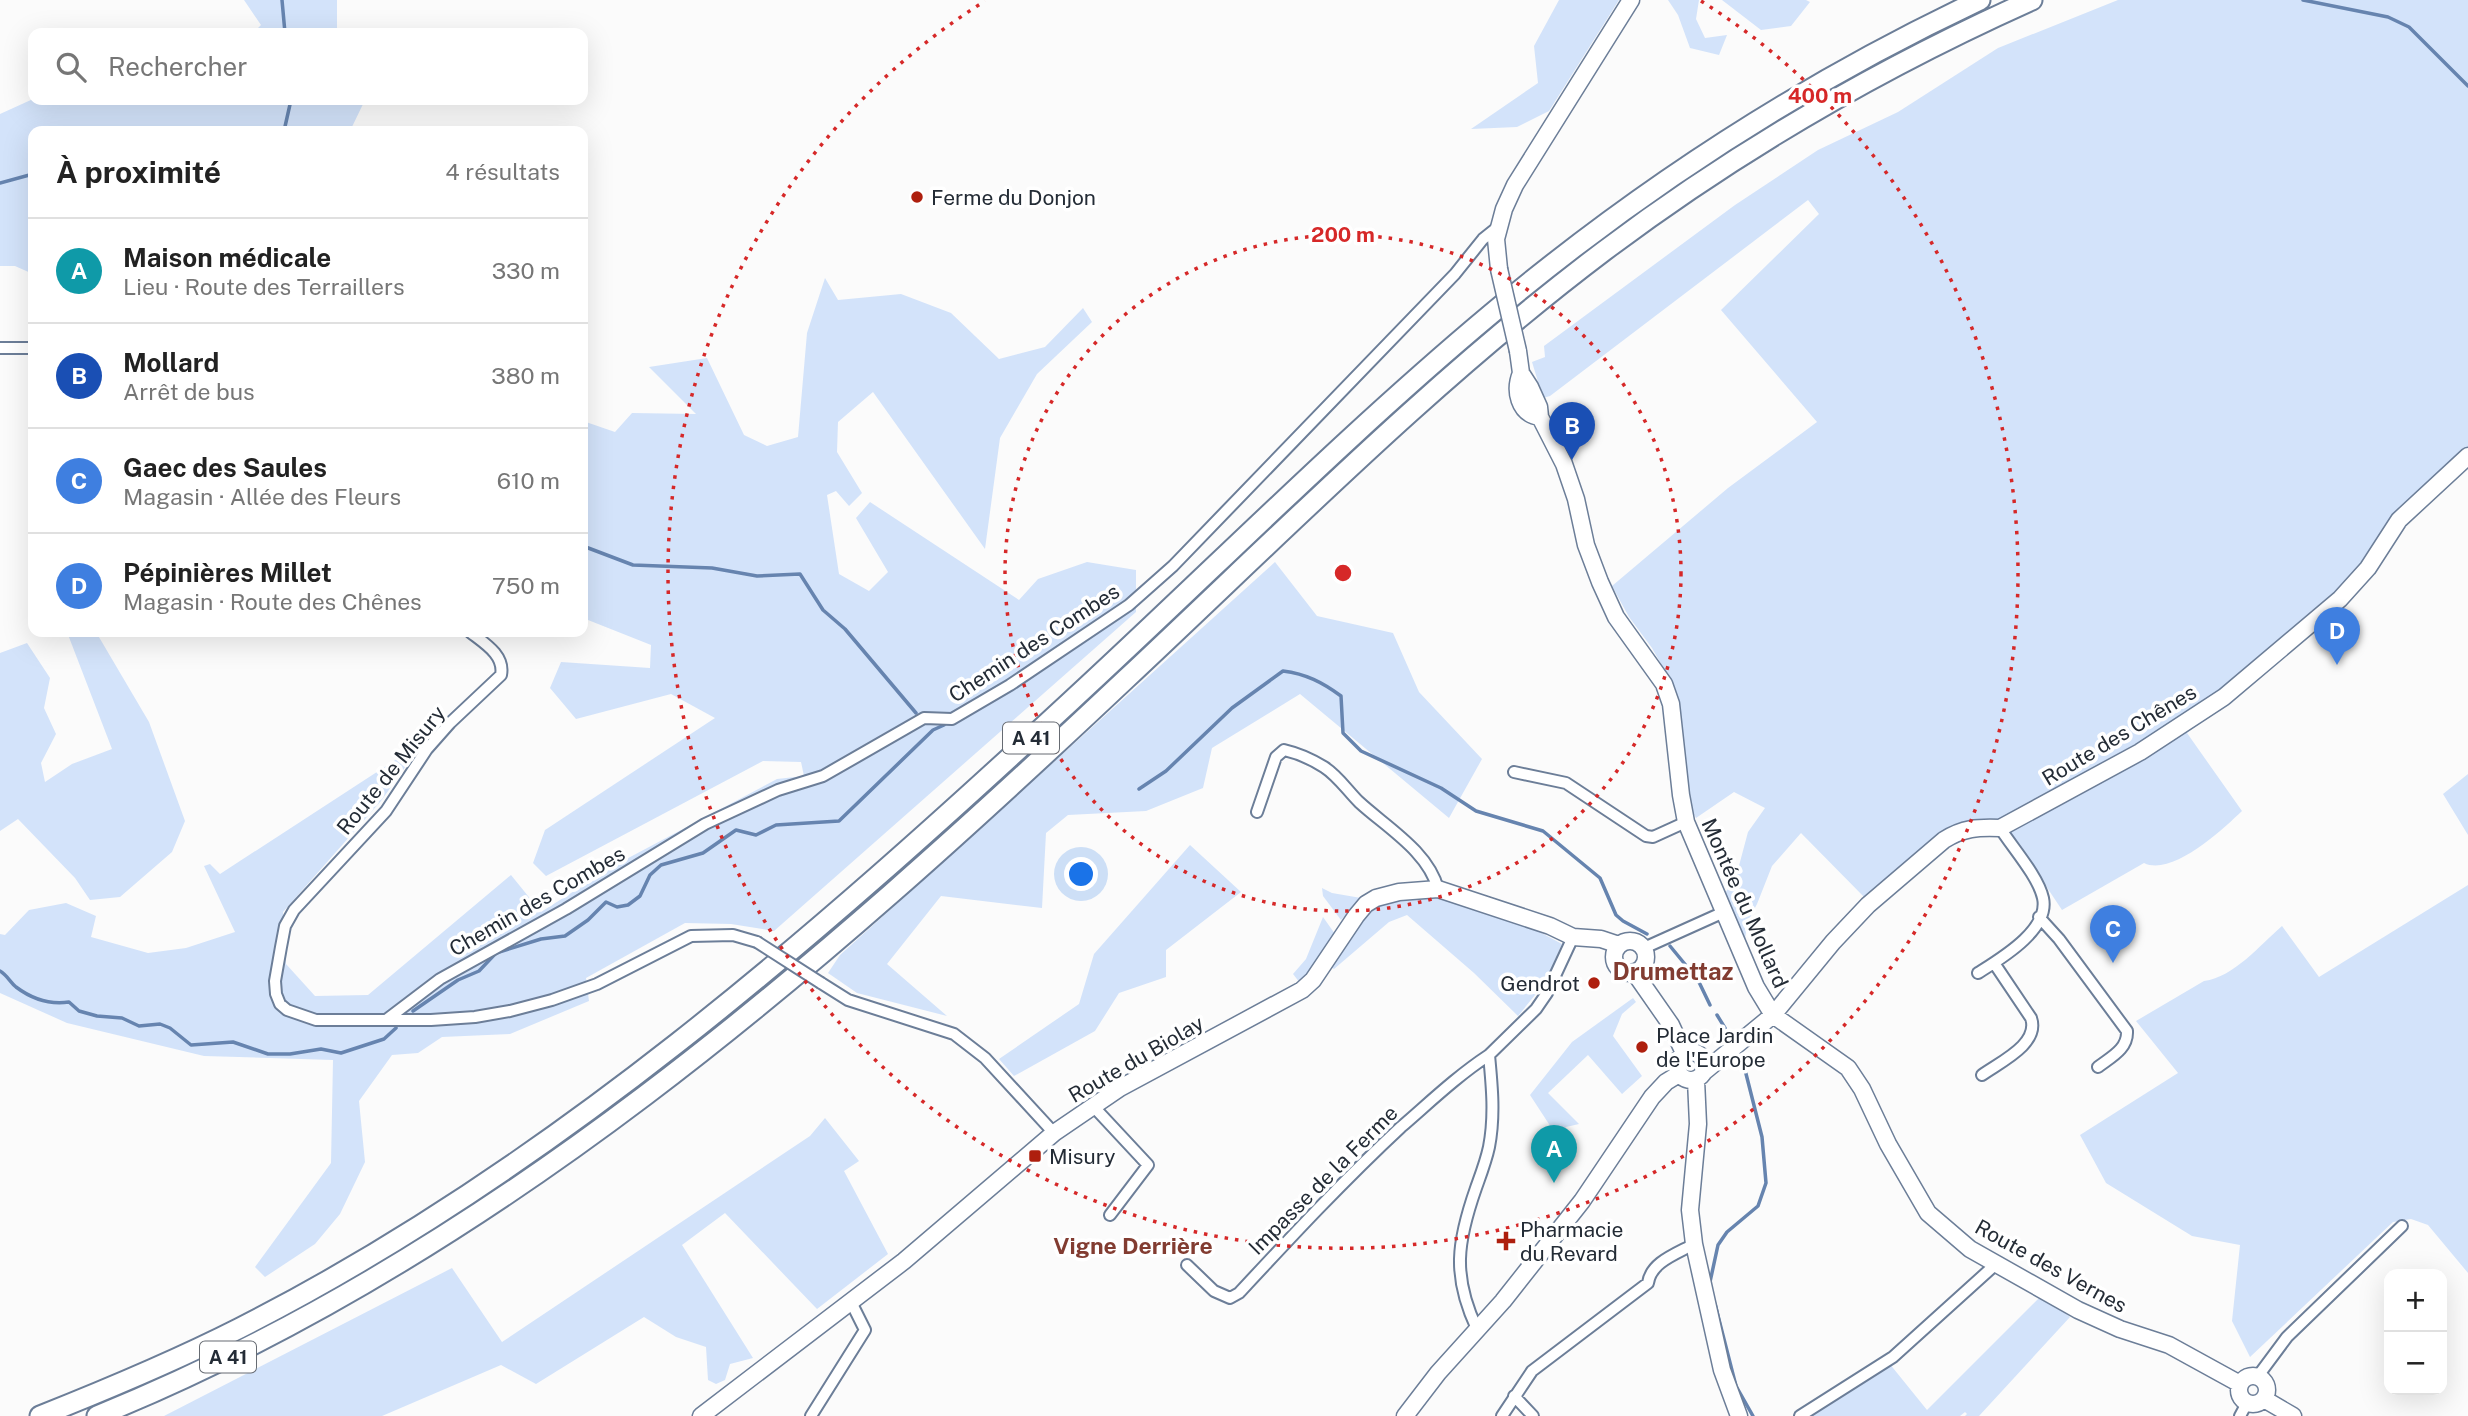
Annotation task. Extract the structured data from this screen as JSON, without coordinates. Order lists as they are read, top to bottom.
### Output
{
  "streets": {
    "highway": ["A 41"],
    "street": [
      "Chemin des Combes",
      "Route des Chênes",
      "Route de Misury",
      "Montée du Mollard",
      "Route du Biolay",
      "Impasse de la Ferme",
      "Route des Vernes"
    ]
  },
  "crossings": [
    ["Chemin des Combes", "Route de Misury"],
    ["Chemin des Combes", "Montée du Mollard"],
    ["Route des Chênes", "Montée du Mollard"],
    ["Route des Chênes", "Route des Vernes"],
    ["Route de Misury", "Route du Biolay"],
    ["Montée du Mollard", "Route des Vernes"]
  ],
  "districts": ["Drumettaz", "Vigne Derrière"],
  "places": {
    "other": ["Ferme du Donjon", "Gendrot", "Place Jardin de l'Europe"],
    "transit": ["Misury"],
    "health": ["Pharmacie du Revard"]
  },
  "page": {
    "search": "Rechercher",
    "heading": ["À proximité", "4 résultats"],
    "list": [
      {
        "mark": "A",
        "name": "Maison médicale",
        "note": "Lieu · Route des Terraillers",
        "value": "330 m"
      },
      {
        "mark": "B",
        "name": "Mollard",
        "note": "Arrêt de bus",
        "value": "380 m"
      },
      {
        "mark": "C",
        "name": "Gaec des Saules",
        "note": "Magasin · Allée des Fleurs",
        "value": "610 m"
      },
      {
        "mark": "D",
        "name": "Pépinières Millet",
        "note": "Magasin · Route des Chênes",
        "value": "750 m"
      }
    ],
    "pins": [
      "B",
      "D",
      "C",
      "A"
    ],
    "map_buttons": ["+", "−"]
  },
  "rings": ["400 m", "200 m"]
}
